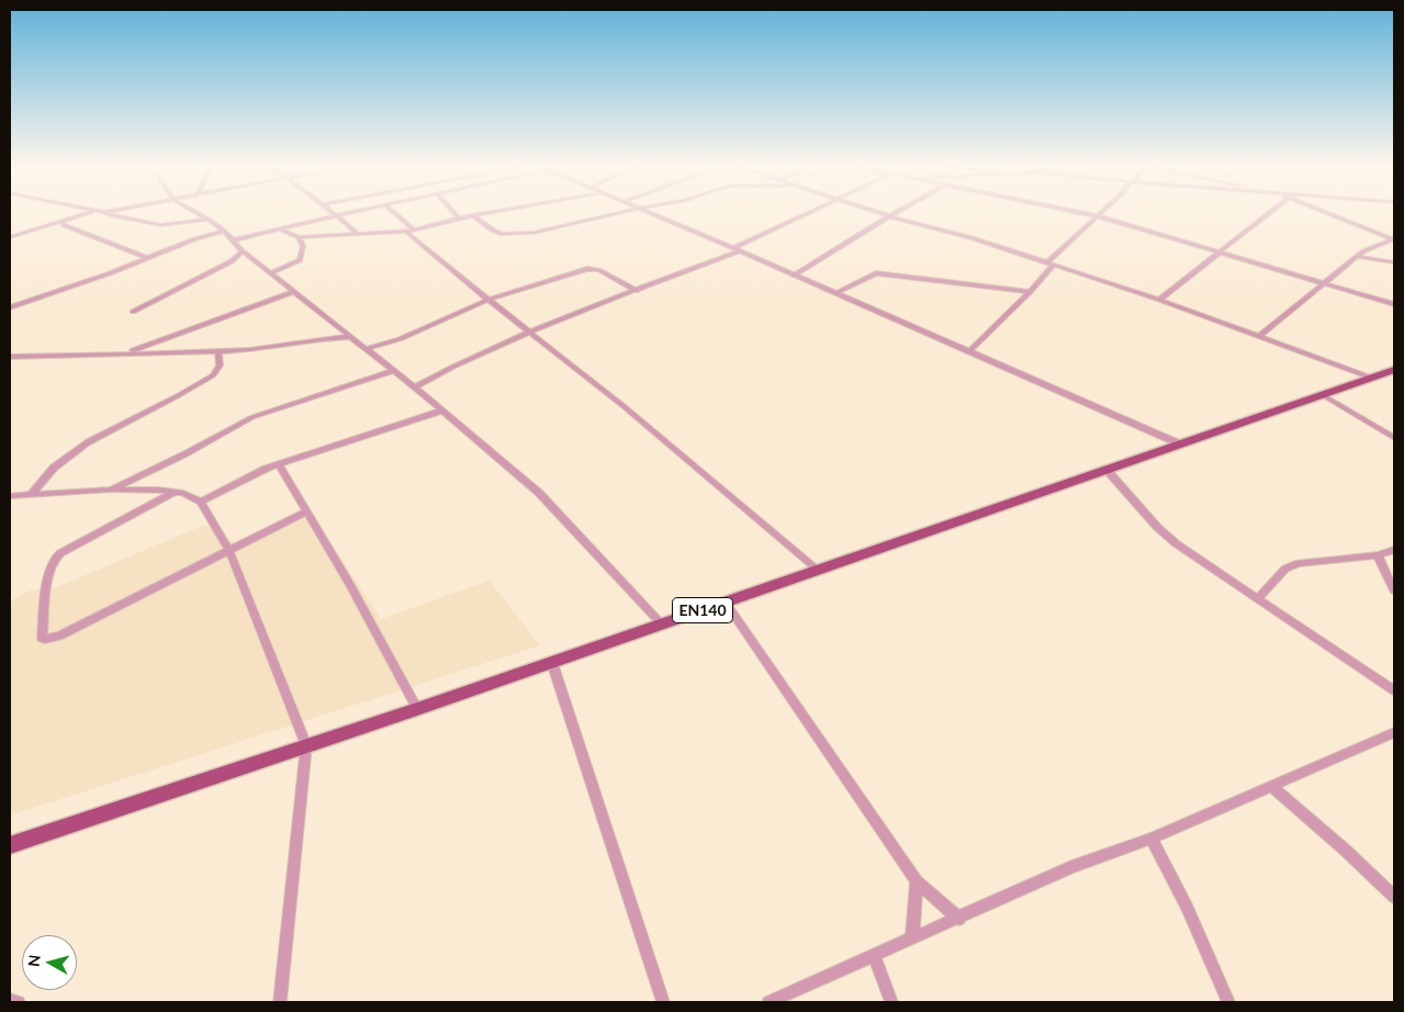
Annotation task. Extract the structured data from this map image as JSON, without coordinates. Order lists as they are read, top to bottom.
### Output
{
  "streets": {
    "main road": ["EN140"]
  },
  "north": "left"
}
